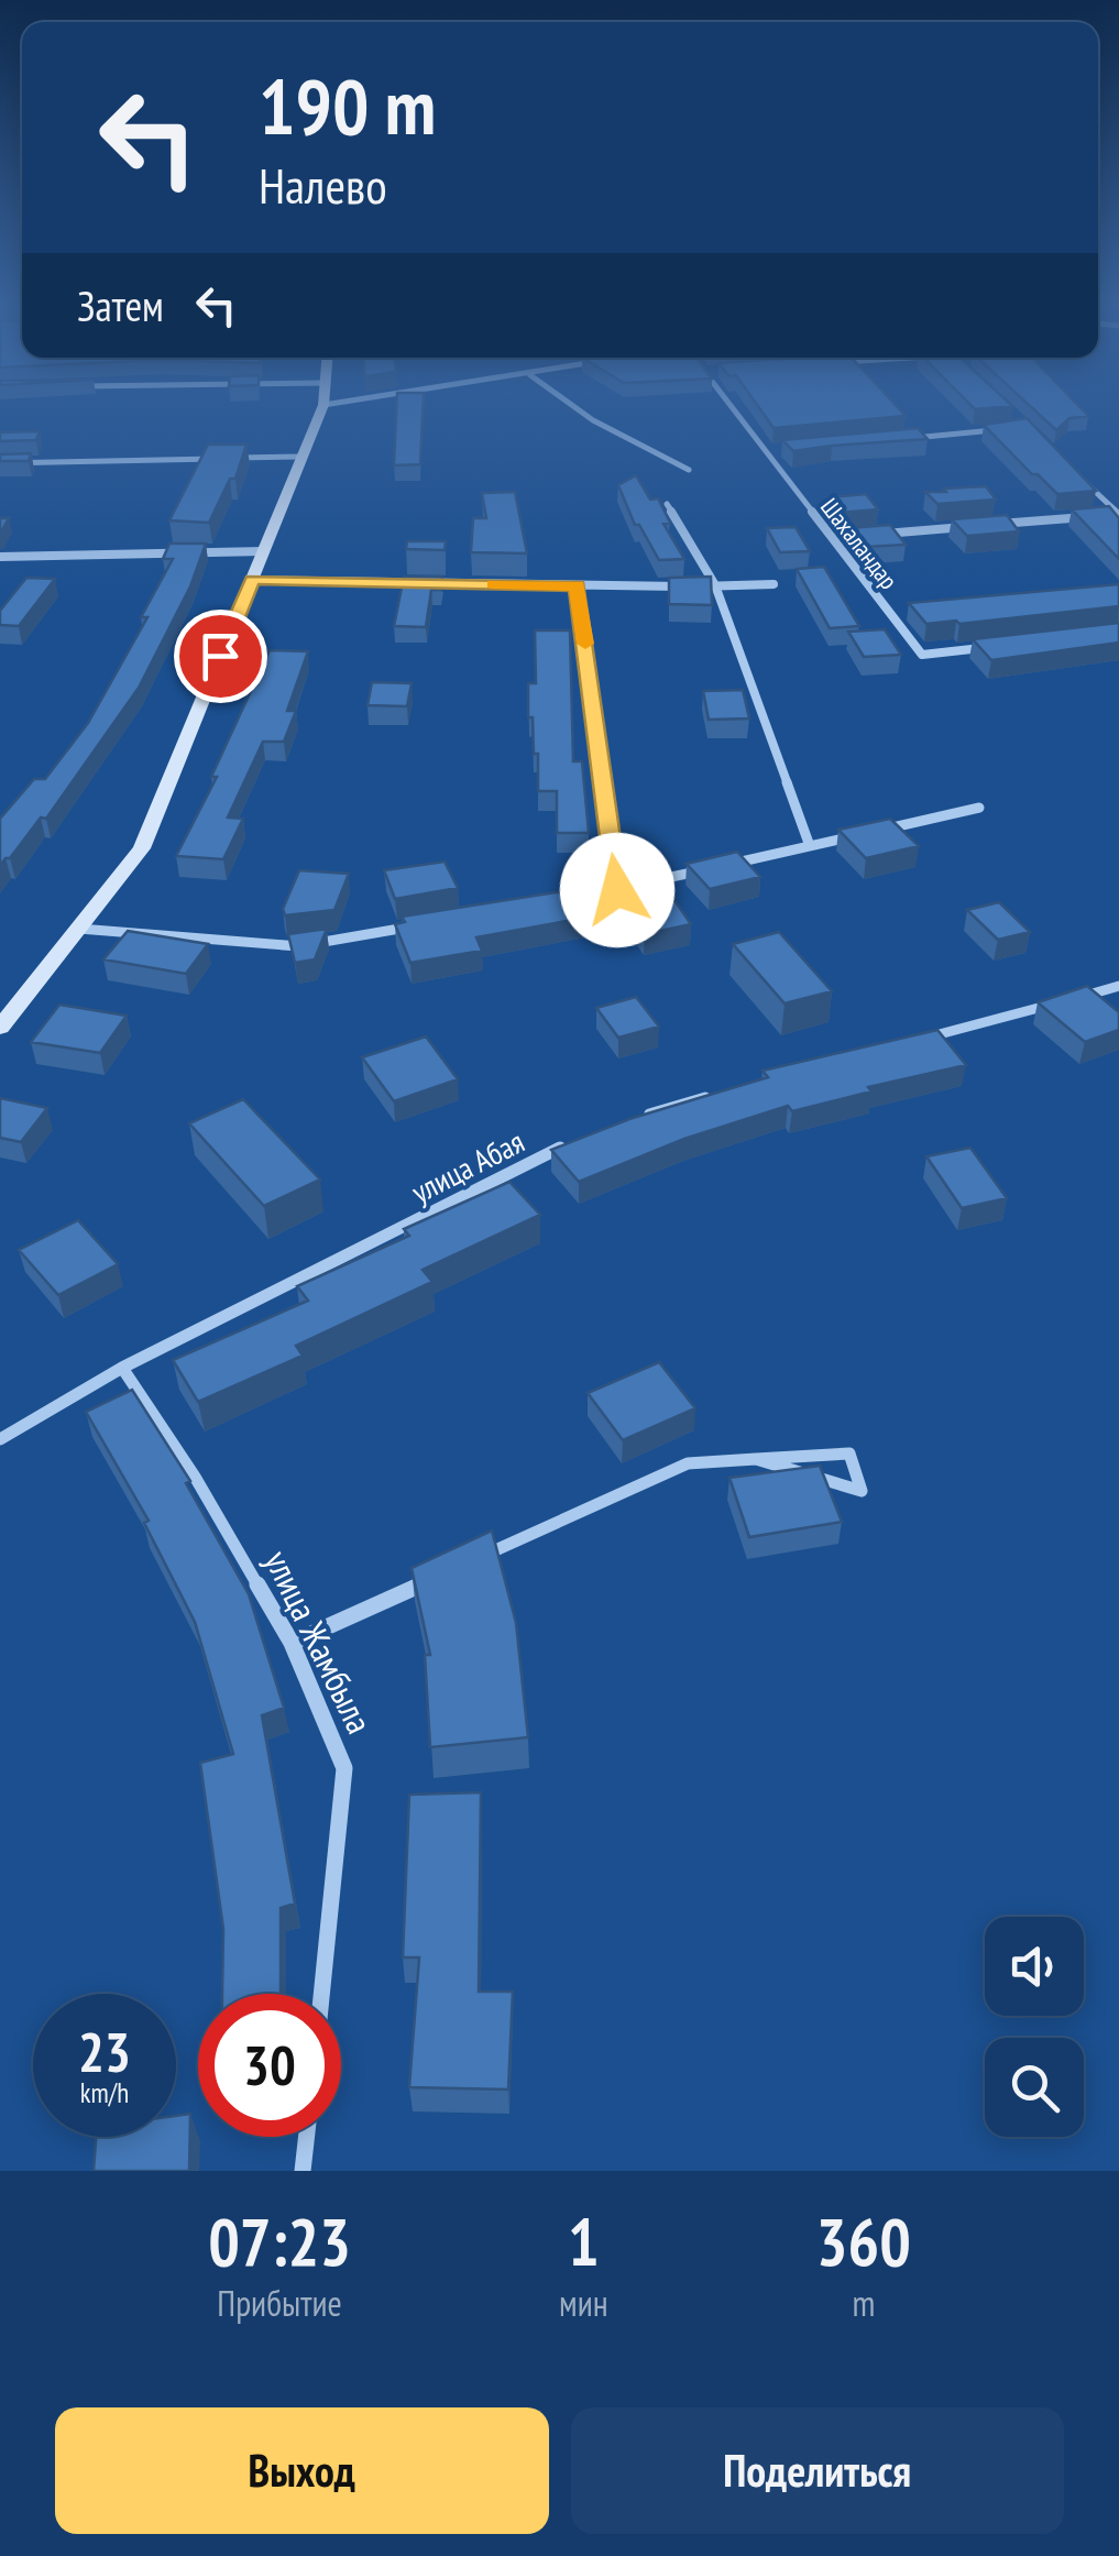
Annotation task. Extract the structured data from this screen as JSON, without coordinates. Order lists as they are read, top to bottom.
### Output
{
  "streets": {
    "street": ["Шахаландар", "улица Абая", "улица Жамбыла"]
  },
  "crossings": [
    ["улица Абая", "улица Жамбыла"]
  ],
  "page": {
    "turn": ["190 m", "Налево"],
    "then": "Затем",
    "speed": "23 km/h",
    "limit": "30",
    "eta": [
      "07:23",
      "Прибытие",
      "1",
      "мин",
      "360",
      "m"
    ],
    "buttons": ["Выход", "Поделиться"]
  }
}
